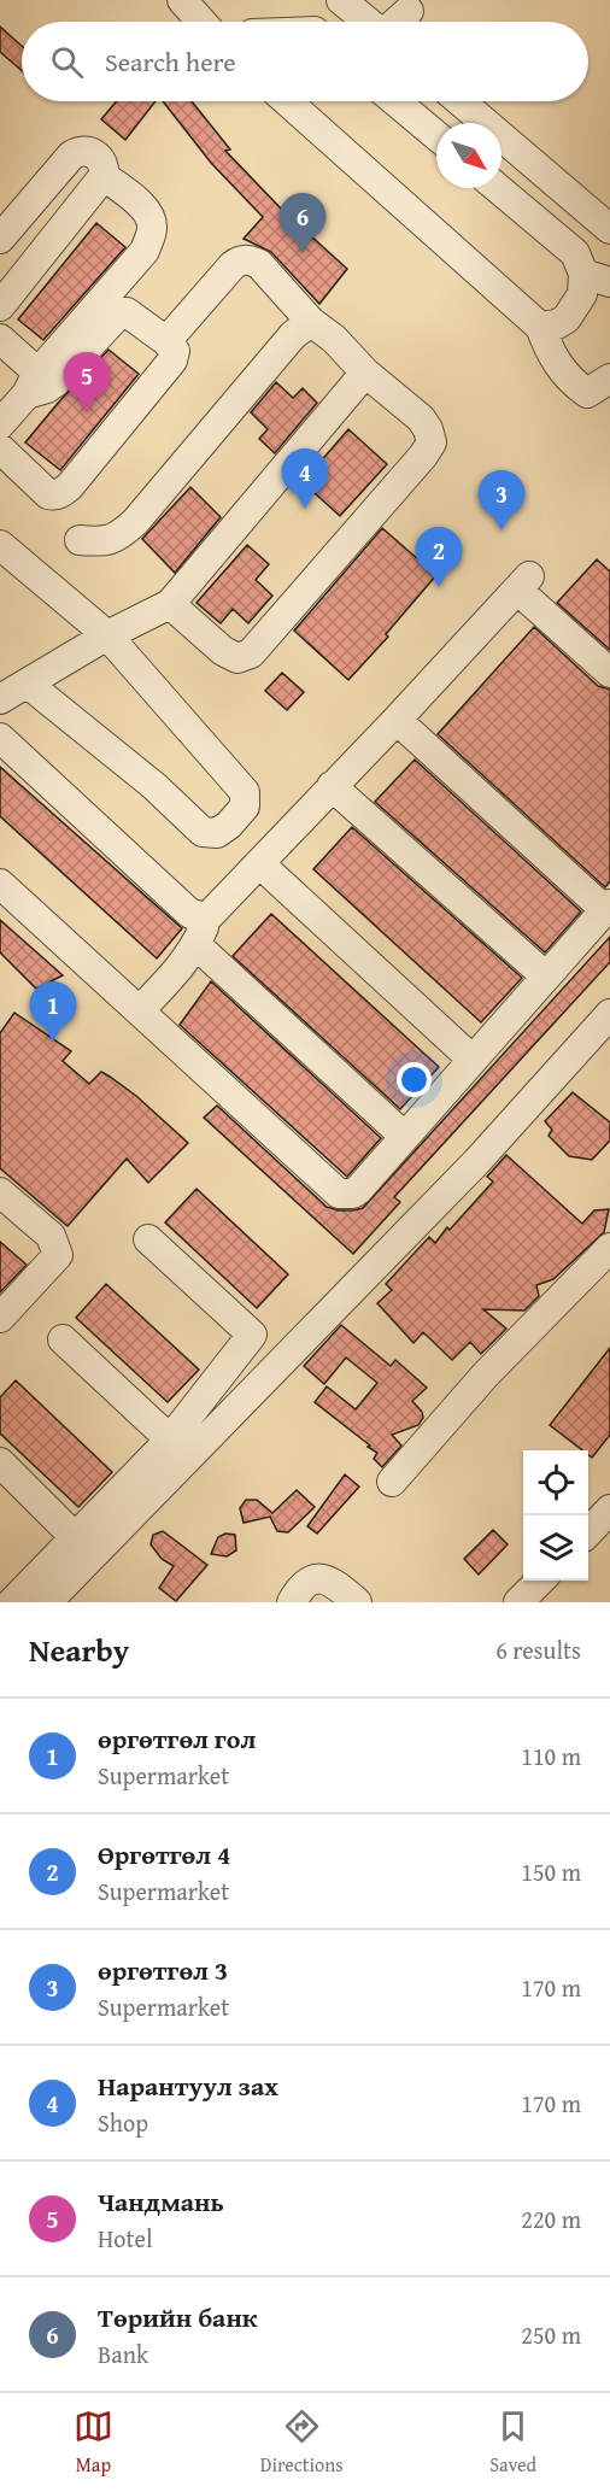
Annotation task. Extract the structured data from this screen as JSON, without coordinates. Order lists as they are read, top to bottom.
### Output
{
  "north": "bottom right",
  "page": {
    "search": "Search here",
    "pins": [
      "6",
      "5",
      "4",
      "3",
      "2",
      "1"
    ],
    "heading": ["Nearby", "6 results"],
    "list": [
      {
        "mark": "1",
        "name": "өргөтгөл гол",
        "note": "Supermarket",
        "value": "110 m"
      },
      {
        "mark": "2",
        "name": "Өргөтгөл 4",
        "note": "Supermarket",
        "value": "150 m"
      },
      {
        "mark": "3",
        "name": "өргөтгөл 3",
        "note": "Supermarket",
        "value": "170 m"
      },
      {
        "mark": "4",
        "name": "Нарантуул зах",
        "note": "Shop",
        "value": "170 m"
      },
      {
        "mark": "5",
        "name": "Чандмань",
        "note": "Hotel",
        "value": "220 m"
      },
      {
        "mark": "6",
        "name": "Төрийн банк",
        "note": "Bank",
        "value": "250 m"
      }
    ],
    "nav": ["Map", "Directions", "Saved"]
  }
}
